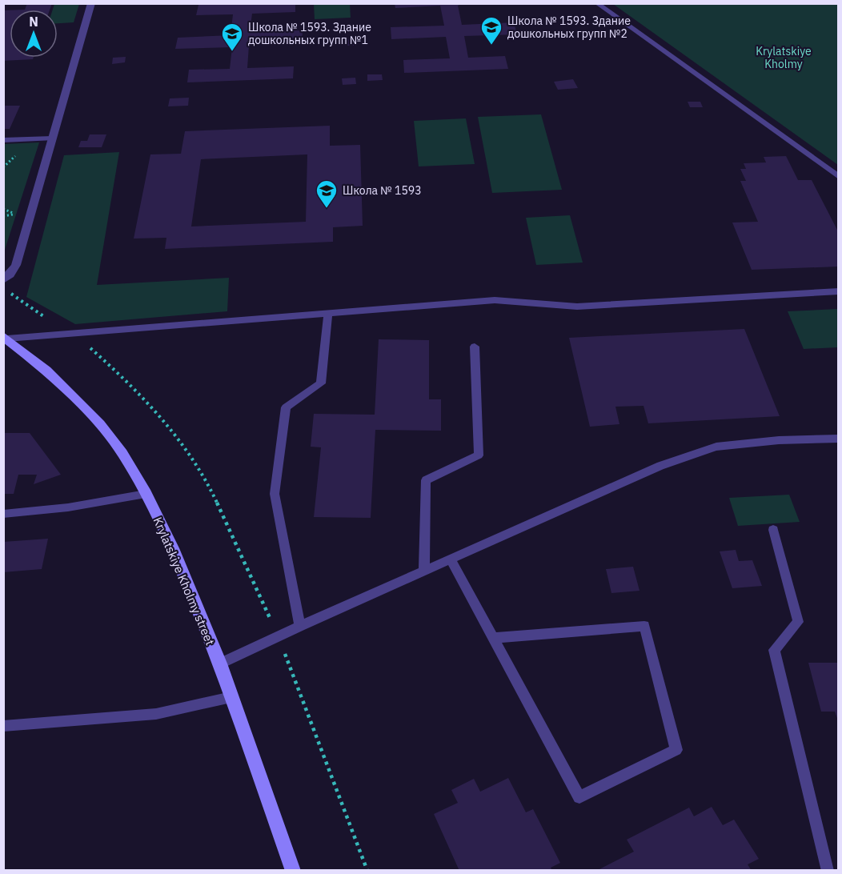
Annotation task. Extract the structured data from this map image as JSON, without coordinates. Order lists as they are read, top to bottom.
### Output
{
  "streets": {
    "street": ["Krylatskiye Kholmy street"]
  },
  "parks": ["Krylatskiye Kholmy"],
  "places": {
    "school or university": ["Школа № 1593. Здание дошкольных групп №2", "Школа № 1593. Здание дошкольных групп №1", "Школа № 1593"]
  },
  "north": "top"
}
